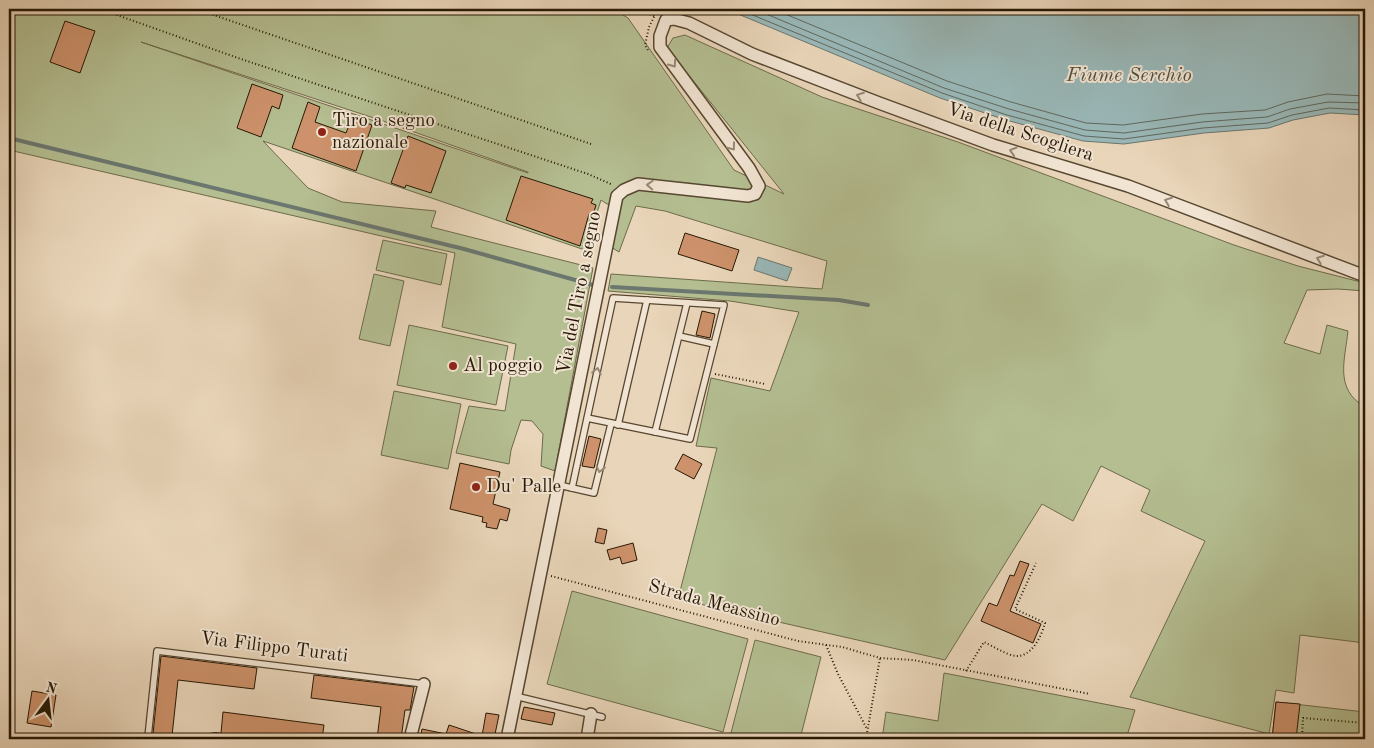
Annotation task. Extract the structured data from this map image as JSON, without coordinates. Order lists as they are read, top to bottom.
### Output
{
  "streets": {
    "street": ["Via della Scogliera", "Via del Tiro a segno", "Via Filippo Turati"],
    "path": ["Strada Meassino"]
  },
  "crossings": [
    ["Via del Tiro a segno", "Strada Meassino"]
  ],
  "one_way": ["Via della Scogliera"],
  "water": ["Fiume Serchio"],
  "places": ["Tiro a segno nazionale", "Al poggio", "Du' Palle"],
  "north": "top"
}
